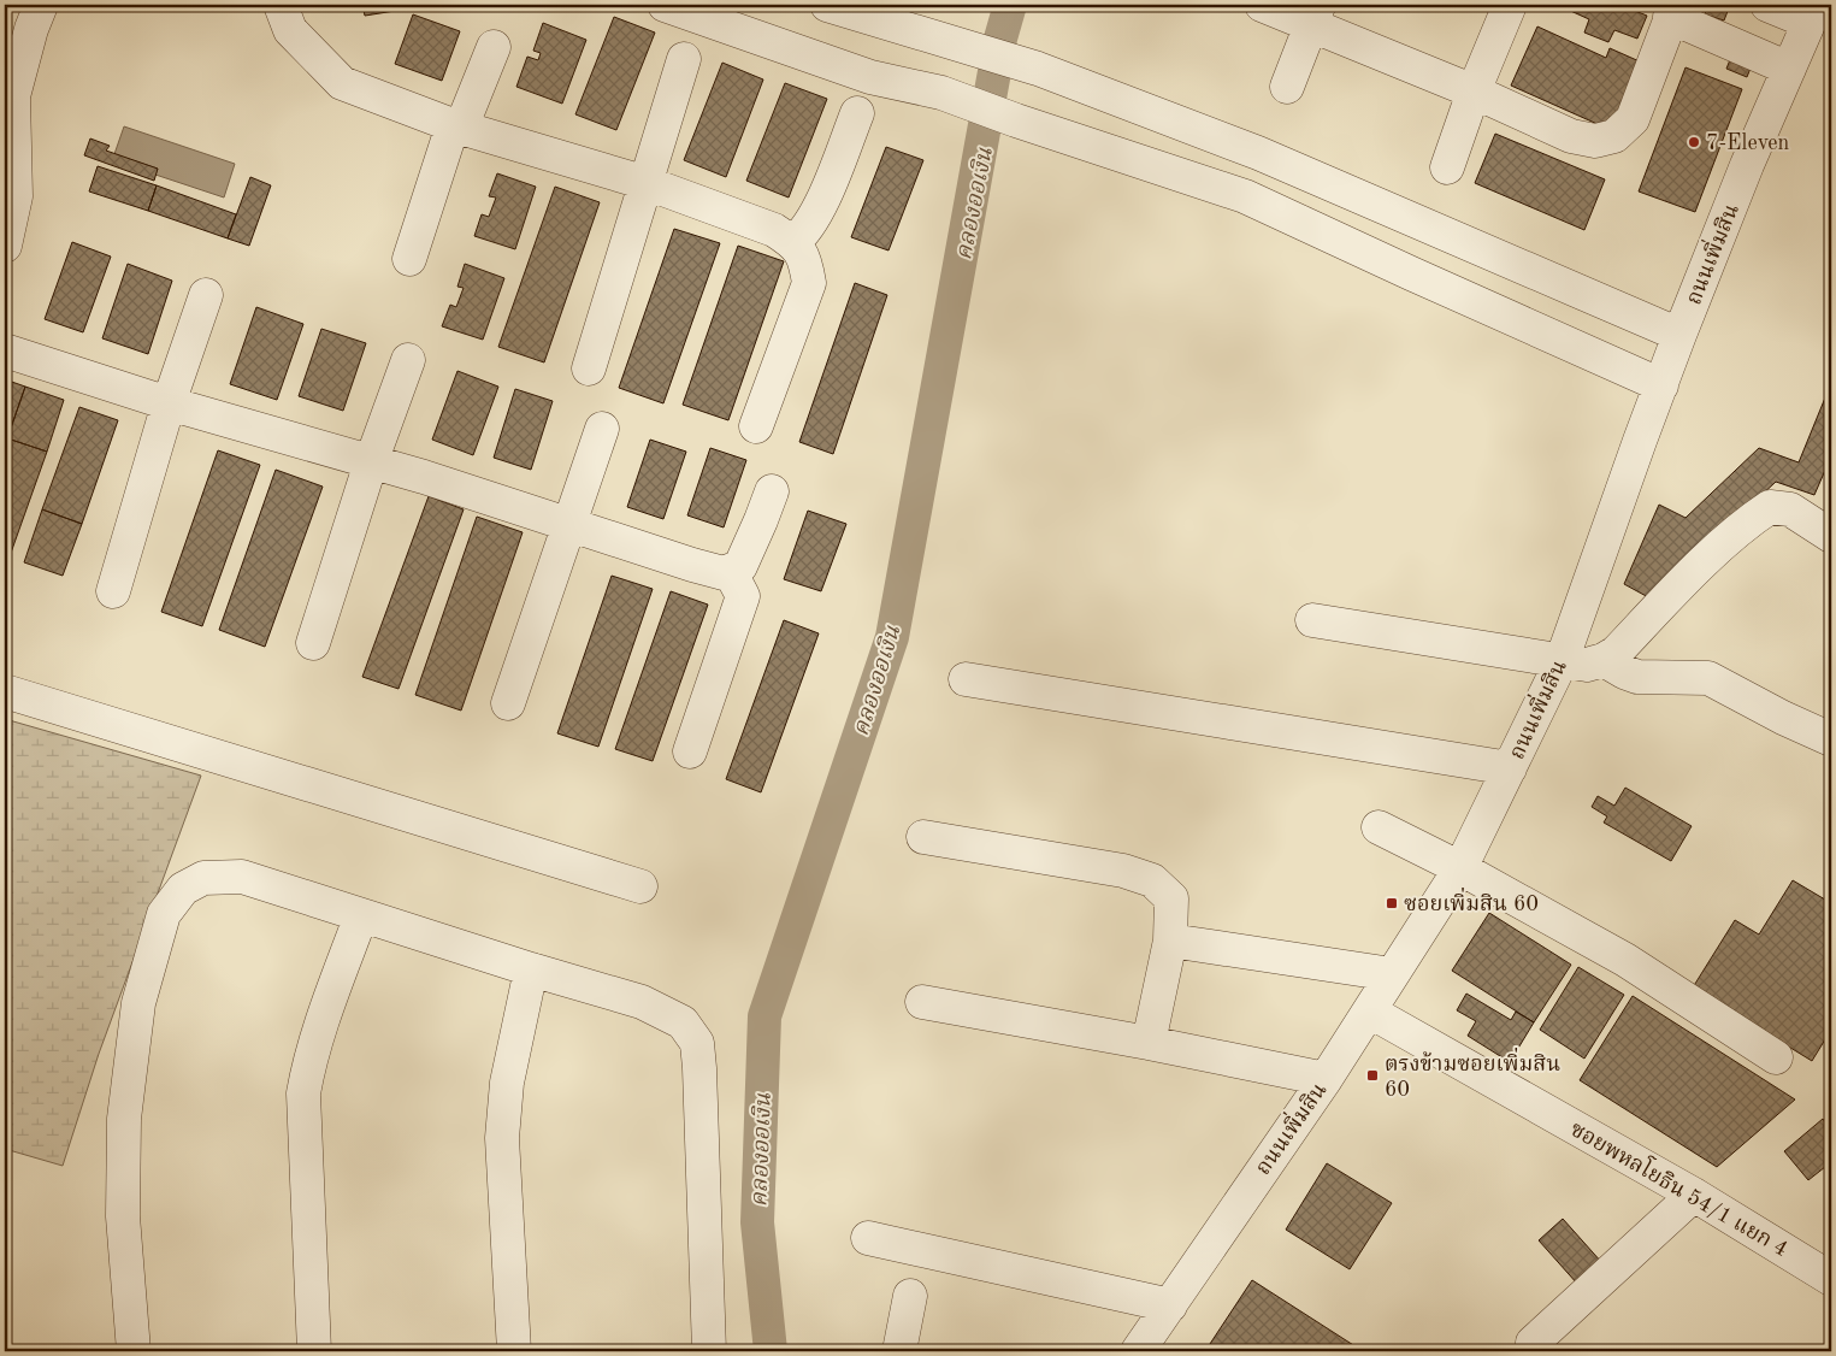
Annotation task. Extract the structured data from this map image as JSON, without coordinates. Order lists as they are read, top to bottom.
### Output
{
  "streets": {
    "street": ["ถนนเพิ่มสิน", "ซอยพหลโยธิน 54/1 แยก 4"]
  },
  "crossings": [
    ["ถนนเพิ่มสิน", "ซอยพหลโยธิน 54/1 แยก 4"]
  ],
  "water": ["คลองออเงิน"],
  "places": {
    "other": ["7-Eleven"],
    "transit": ["ซอยเพิ่มสิน 60", "ตรงข้ามซอยเพิ่มสิน 60"]
  }
}
